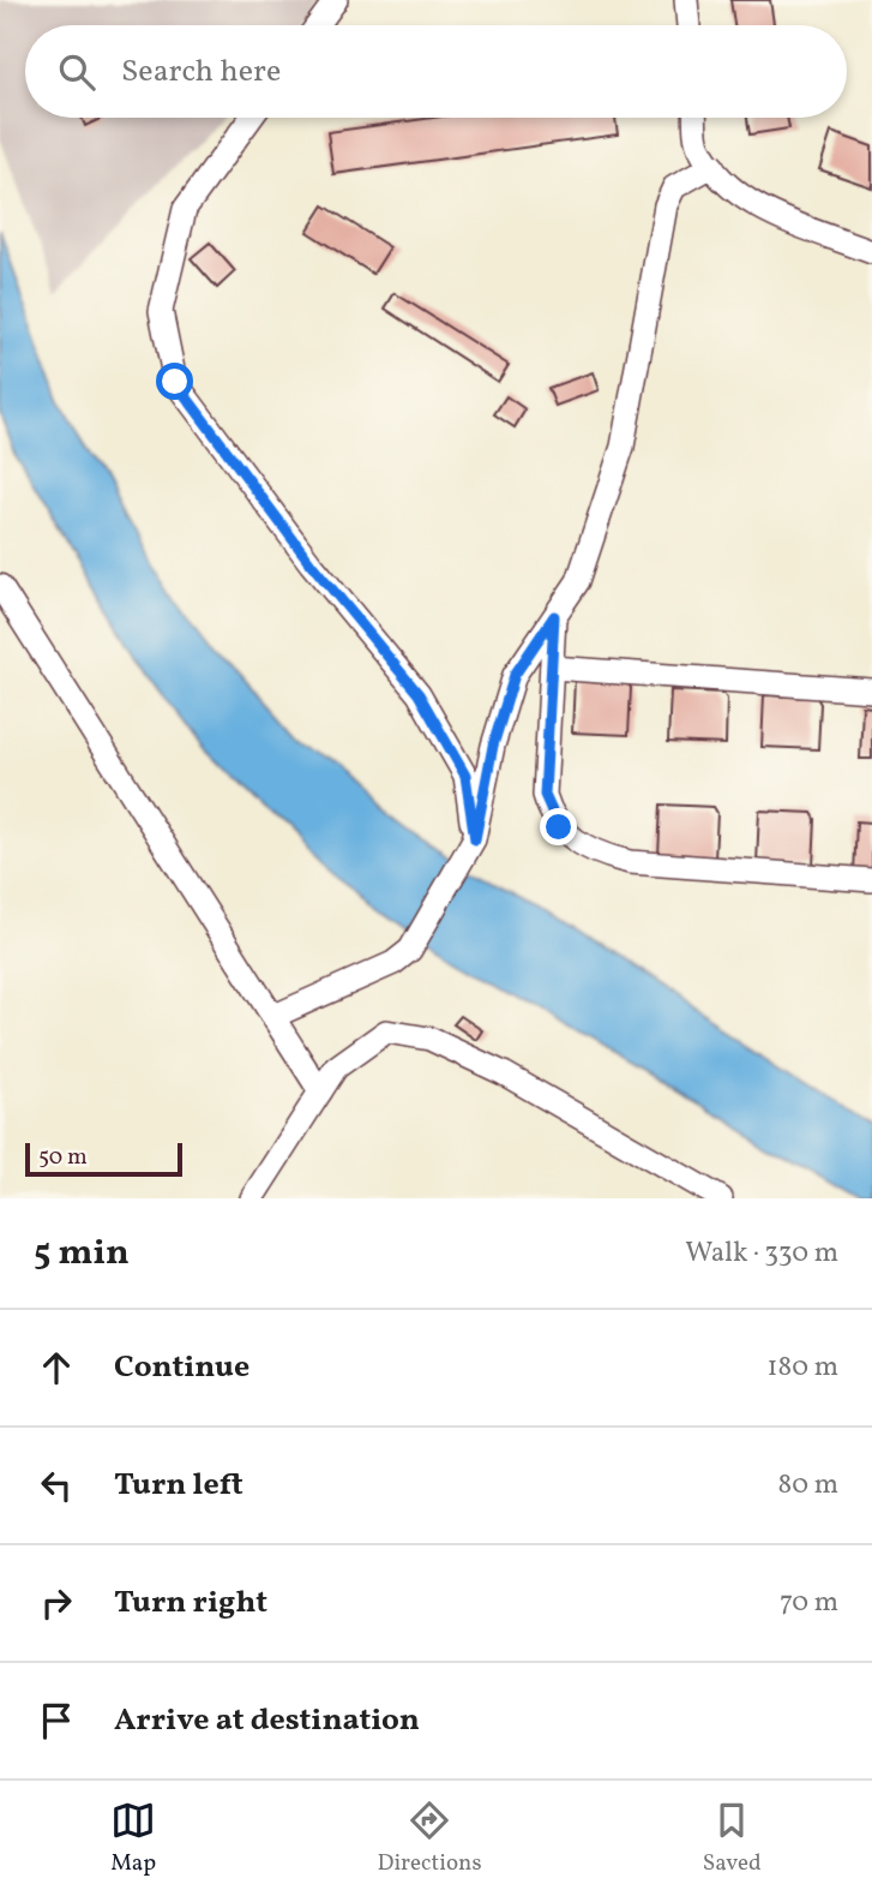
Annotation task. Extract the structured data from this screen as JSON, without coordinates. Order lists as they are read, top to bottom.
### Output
{
  "scale_bar": "50 m",
  "page": {
    "search": "Search here",
    "scale": "50 m",
    "heading": ["5 min", "Walk · 330 m"],
    "list": [
      ["Continue", "180 m"],
      ["Turn left", "80 m"],
      ["Turn right", "70 m"],
      "Arrive at destination"
    ],
    "nav": ["Map", "Directions", "Saved"]
  }
}
